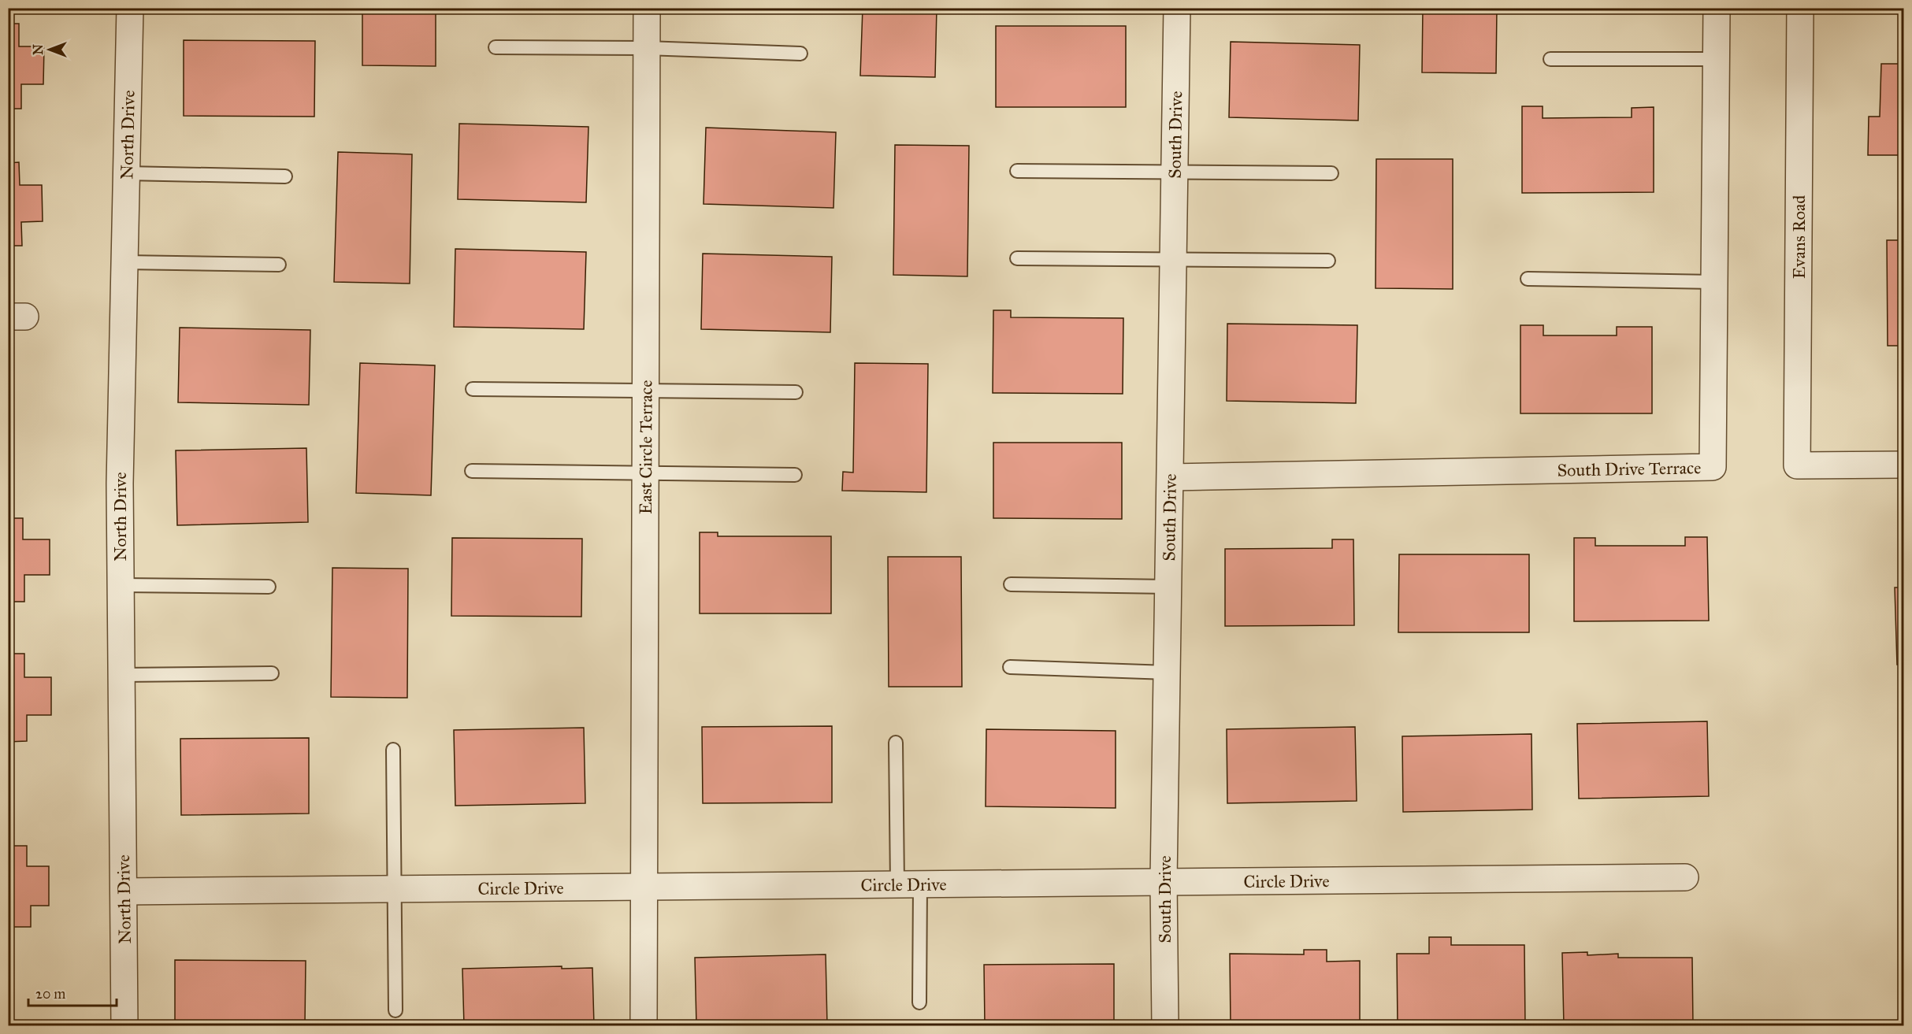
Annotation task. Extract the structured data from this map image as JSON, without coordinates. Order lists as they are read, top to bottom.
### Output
{
  "streets": {
    "street": [
      "North Drive",
      "South Drive",
      "Evans Road",
      "East Circle Terrace",
      "South Drive Terrace",
      "Circle Drive"
    ]
  },
  "crossings": [
    ["North Drive", "Circle Drive"],
    ["South Drive", "South Drive Terrace"],
    ["South Drive", "Circle Drive"],
    ["East Circle Terrace", "Circle Drive"]
  ],
  "scale_bar": "20 m",
  "north": "left"
}
